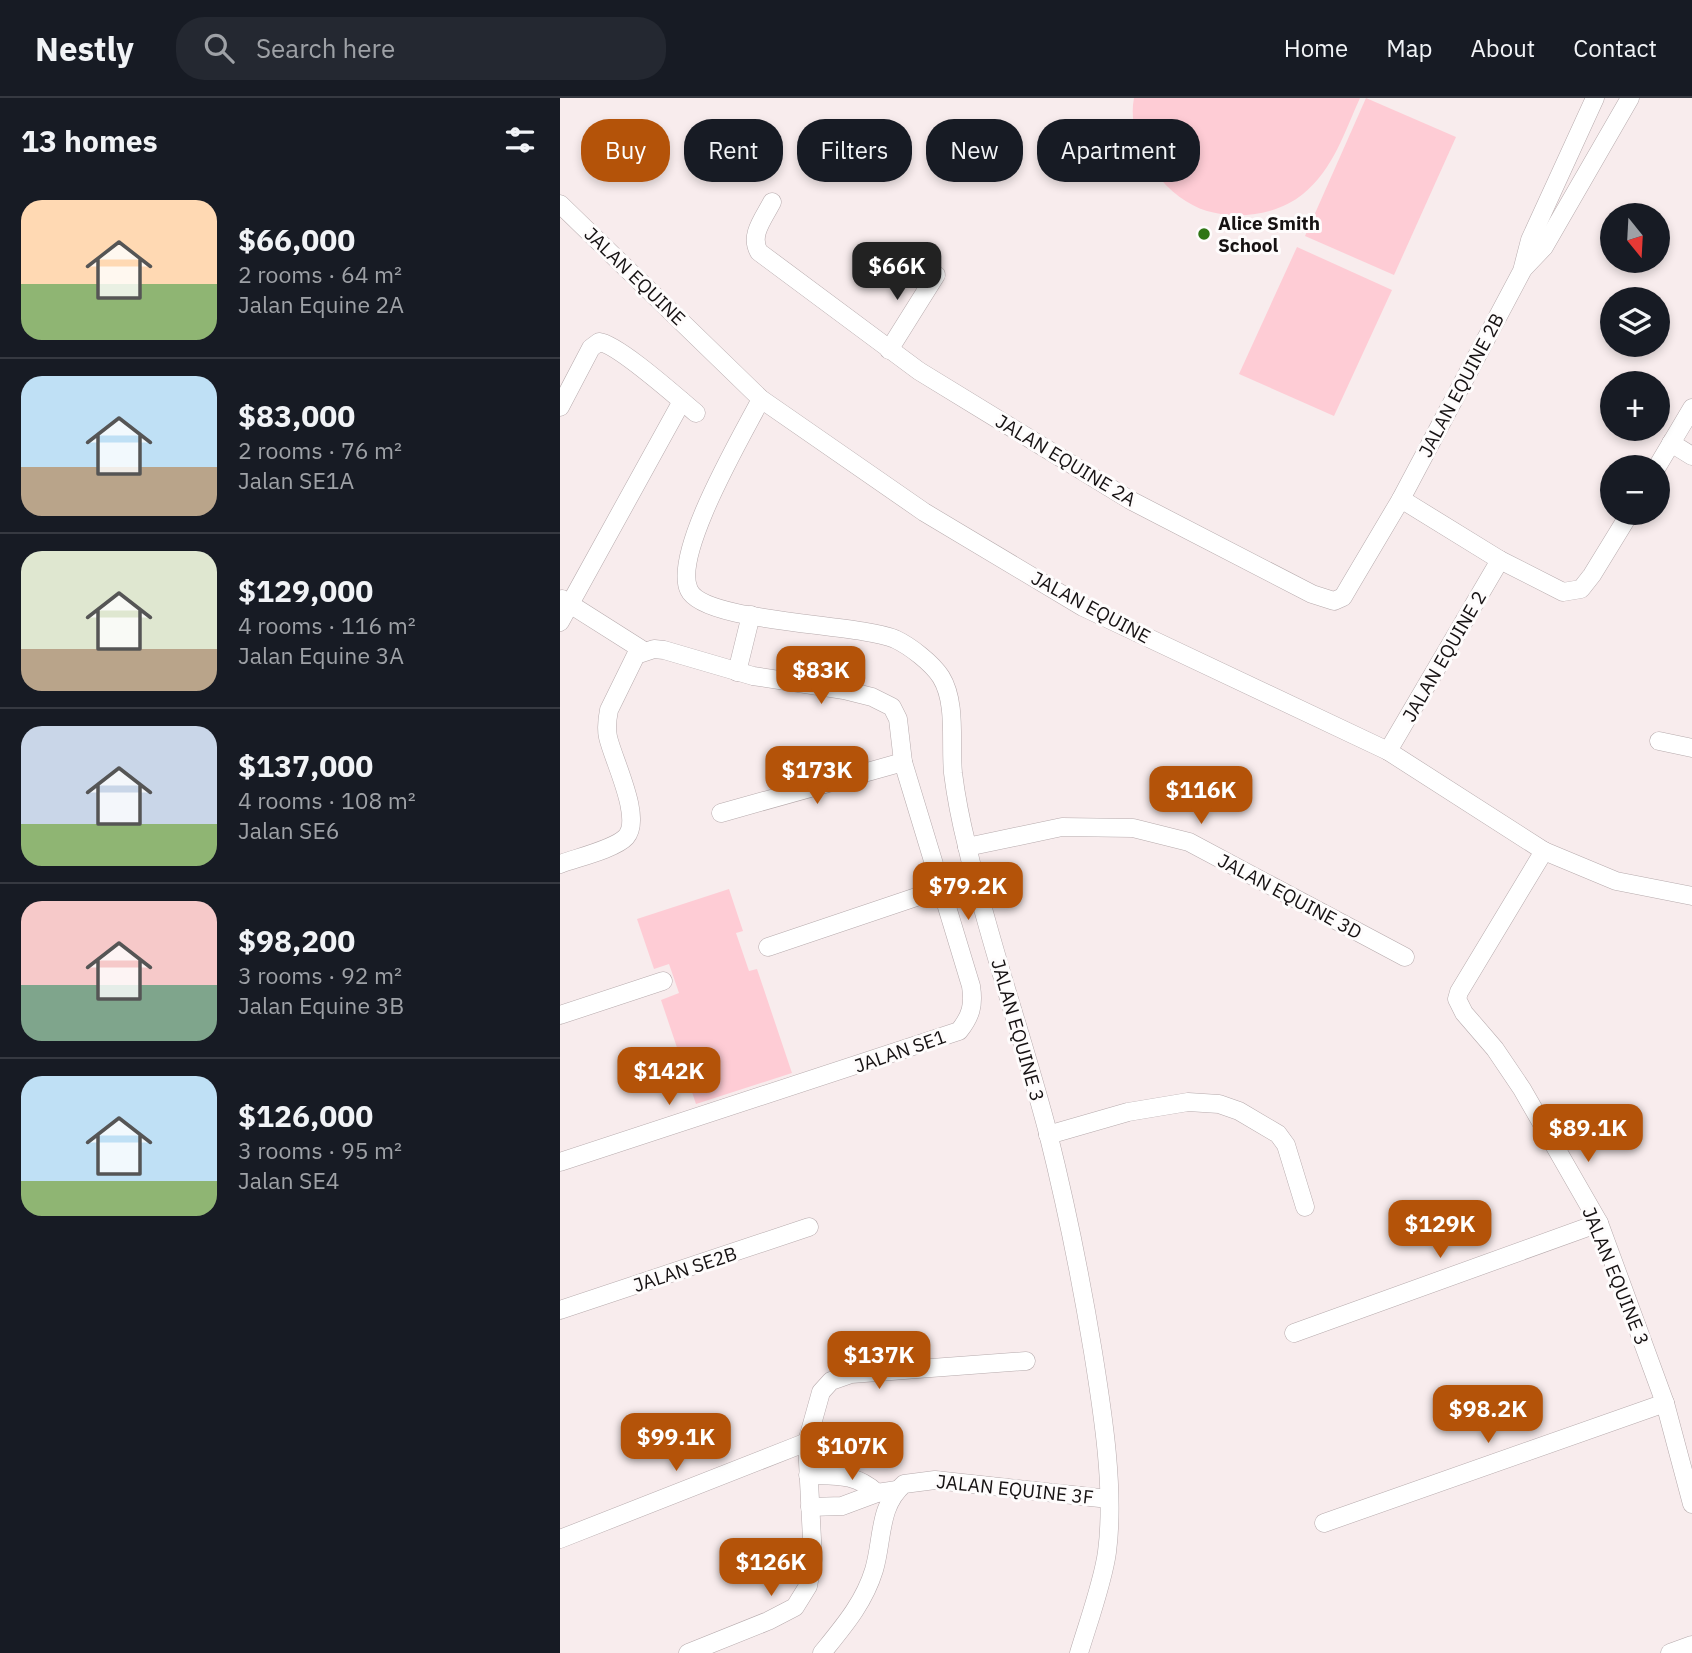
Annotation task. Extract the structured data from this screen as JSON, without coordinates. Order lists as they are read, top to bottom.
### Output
{
  "streets": {
    "street": [
      "JALAN EQUINE",
      "JALAN EQUINE 2B",
      "JALAN EQUINE 2A",
      "JALAN EQUINE 2",
      "JALAN EQUINE 3D",
      "JALAN EQUINE 3",
      "JALAN SE1",
      "JALAN SE2B",
      "JALAN EQUINE 3F"
    ]
  },
  "crossings": [
    ["JALAN EQUINE", "JALAN EQUINE 2"],
    ["JALAN EQUINE", "JALAN EQUINE 3"],
    ["JALAN EQUINE 2B", "JALAN EQUINE 2A"],
    ["JALAN EQUINE 3D", "JALAN EQUINE 3"],
    ["JALAN EQUINE 3", "JALAN EQUINE 3F"]
  ],
  "places": ["Alice Smith School"],
  "north": "bottom",
  "page": {
    "header": "Nestly",
    "search": "Search here",
    "nav": [
      "Home",
      "Map",
      "About",
      "Contact"
    ],
    "heading": "13 homes",
    "chip": [
      "Buy",
      "Rent",
      "Filters",
      "New",
      "Apartment"
    ],
    "list": [
      {
        "name": "$66,000",
        "note": "2 rooms · 64 m² · Jalan Equine 2A"
      },
      {
        "name": "$83,000",
        "note": "2 rooms · 76 m² · Jalan SE1A"
      },
      {
        "name": "$129,000",
        "note": "4 rooms · 116 m² · Jalan Equine 3A"
      },
      {
        "name": "$137,000",
        "note": "4 rooms · 108 m² · Jalan SE6"
      },
      {
        "name": "$98,200",
        "note": "3 rooms · 92 m² · Jalan Equine 3B"
      },
      {
        "name": "$126,000",
        "note": "3 rooms · 95 m² · Jalan SE4"
      }
    ],
    "map_buttons": ["+", "−"],
    "price": [
      "$66K",
      "$83K",
      "$173K",
      "$116K",
      "$79.2K",
      "$142K",
      "$89.1K",
      "$129K",
      "$137K",
      "$98.2K",
      "$99.1K",
      "$107K",
      "$126K"
    ]
  }
}
